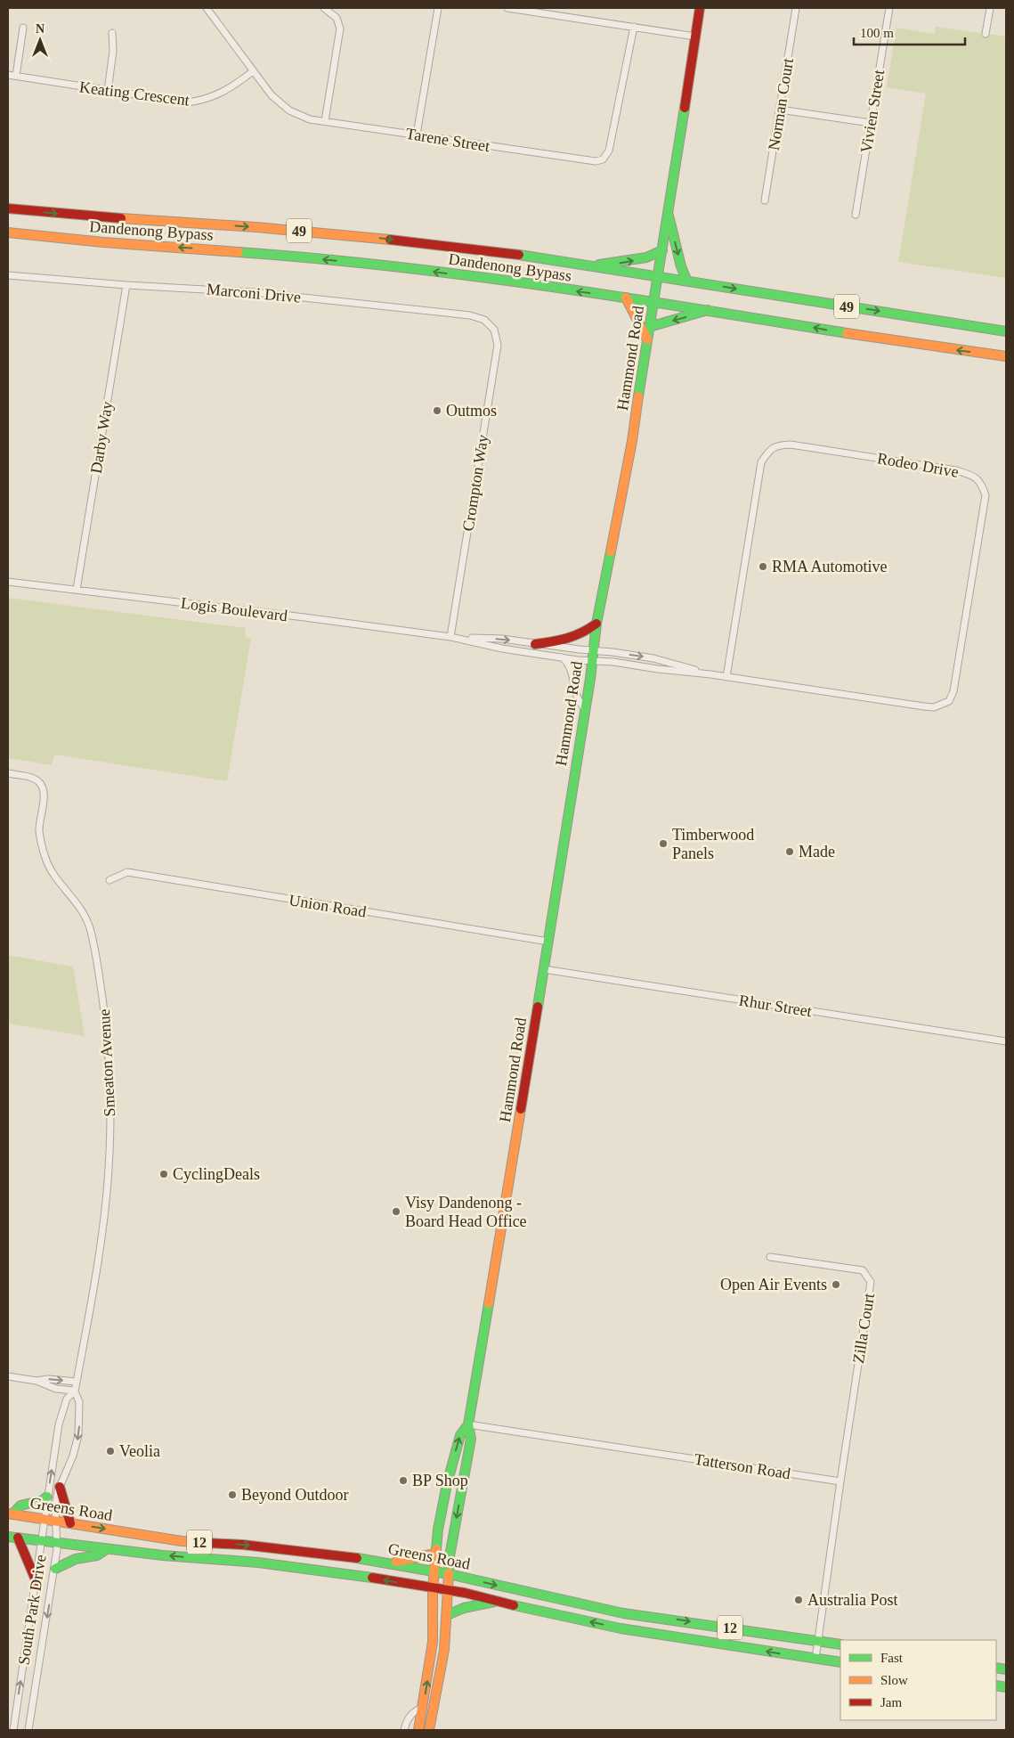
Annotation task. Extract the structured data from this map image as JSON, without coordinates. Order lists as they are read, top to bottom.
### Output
{
  "streets": {
    "main road": [
      "Dandenong Bypass",
      "49",
      "Hammond Road",
      "Greens Road",
      "12"
    ],
    "street": [
      "Keating Crescent",
      "Norman Court",
      "Vivien Street",
      "Tarene Street",
      "Marconi Drive",
      "Darby Way",
      "Rodeo Drive",
      "Crompton Way",
      "Logis Boulevard",
      "Union Road",
      "Rhur Street",
      "Smeaton Avenue",
      "Zilla Court",
      "Tatterson Road",
      "South Park Drive"
    ]
  },
  "crossings": [
    ["Keating Crescent", "Tarene Street"],
    ["Dandenong Bypass", "Hammond Road"],
    ["Marconi Drive", "Darby Way"],
    ["Marconi Drive", "Crompton Way"],
    ["Hammond Road", "Rodeo Drive"],
    ["Hammond Road", "Logis Boulevard"],
    ["Hammond Road", "Union Road"],
    ["Hammond Road", "Rhur Street"],
    ["Hammond Road", "Tatterson Road"],
    ["Hammond Road", "Greens Road"],
    ["Darby Way", "Logis Boulevard"],
    ["Rodeo Drive", "Logis Boulevard"],
    ["Crompton Way", "Logis Boulevard"],
    ["Smeaton Avenue", "Greens Road"],
    ["Smeaton Avenue", "South Park Drive"],
    ["Zilla Court", "Tatterson Road"],
    ["Greens Road", "South Park Drive"]
  ],
  "places": [
    "Outmos",
    "RMA Automotive",
    "Timberwood Panels",
    "Made",
    "CyclingDeals",
    "Visy Dandenong - Board Head Office",
    "Open Air Events",
    "Veolia",
    "BP Shop",
    "Beyond Outdoor",
    "Australia Post"
  ],
  "legend": ["Fast", "Slow", "Jam"],
  "scale_bar": "100 m",
  "north": "top"
}
